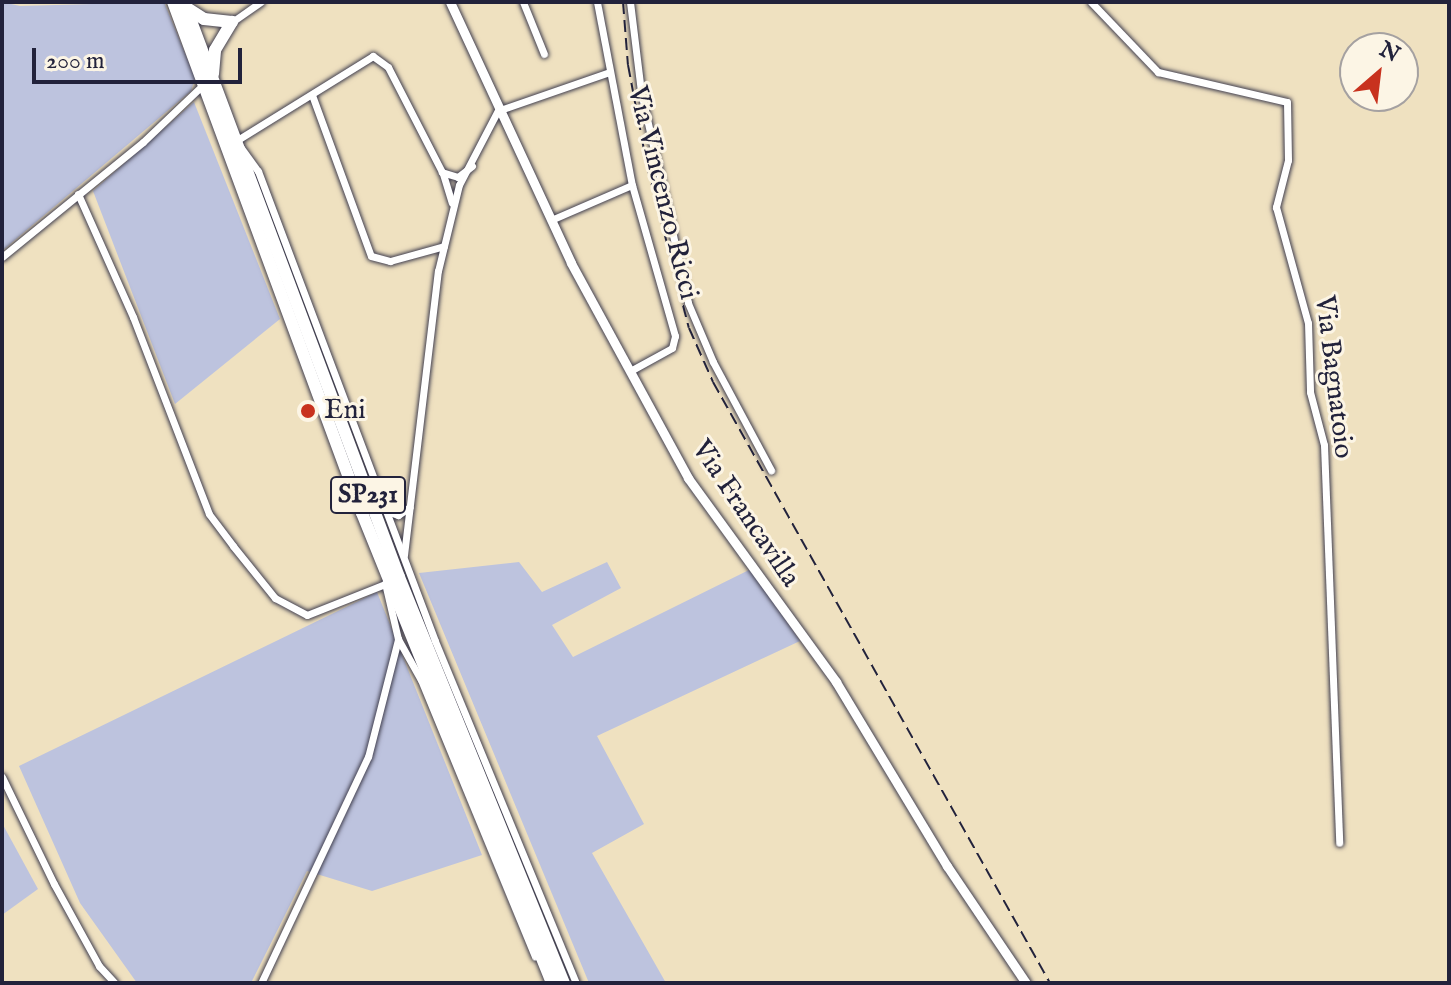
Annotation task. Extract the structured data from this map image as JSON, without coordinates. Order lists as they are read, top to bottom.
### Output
{
  "streets": {
    "highway": ["SP231"],
    "street": ["Via Vincenzo Ricci", "Via Bagnatoio", "Via Francavilla"]
  },
  "crossings": [
    ["Via Vincenzo Ricci", "Via Francavilla"]
  ],
  "places": ["Eni"],
  "scale_bar": "200 m",
  "north": "top right"
}
